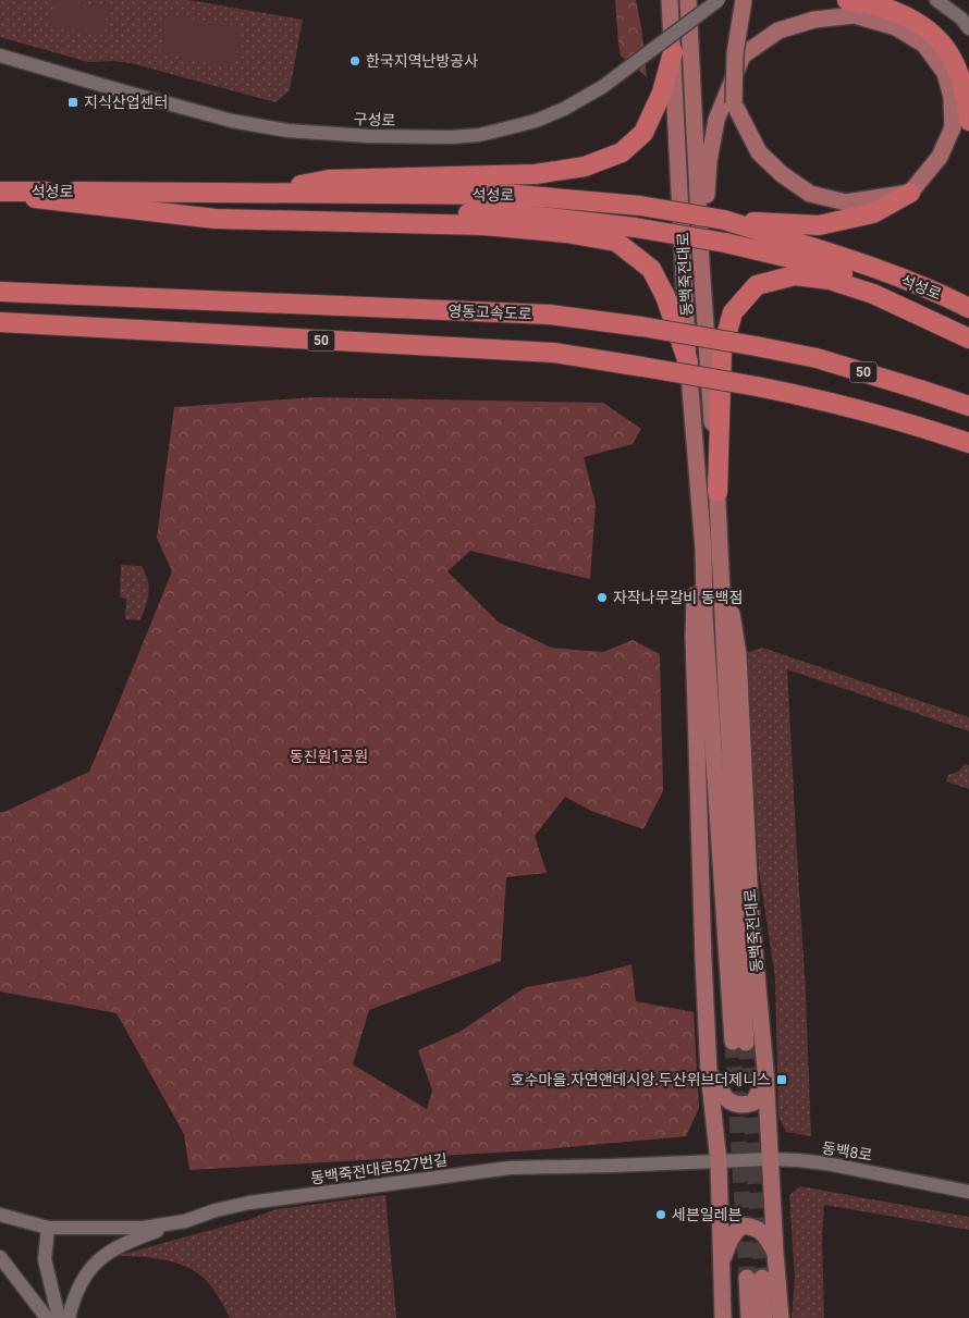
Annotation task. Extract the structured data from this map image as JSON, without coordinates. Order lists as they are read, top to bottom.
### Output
{
  "streets": {
    "highway": ["석성로", "영동고속도로", "50"],
    "main road": ["동백죽전대로"],
    "street": ["구성로", "동백8로", "동백죽전대로527번길"]
  },
  "crossings": [
    ["동백죽전대로", "동백8로"],
    ["동백죽전대로", "동백죽전대로527번길"],
    ["동백8로", "동백죽전대로527번길"]
  ],
  "parks": ["동진원1공원"],
  "places": {
    "other": ["한국지역난방공사", "자작나무갈비 동백점", "세븐일레븐"],
    "transit": ["지식산업센터", "호수마을.자연앤데시앙.두산위브더제니스"]
  }
}
